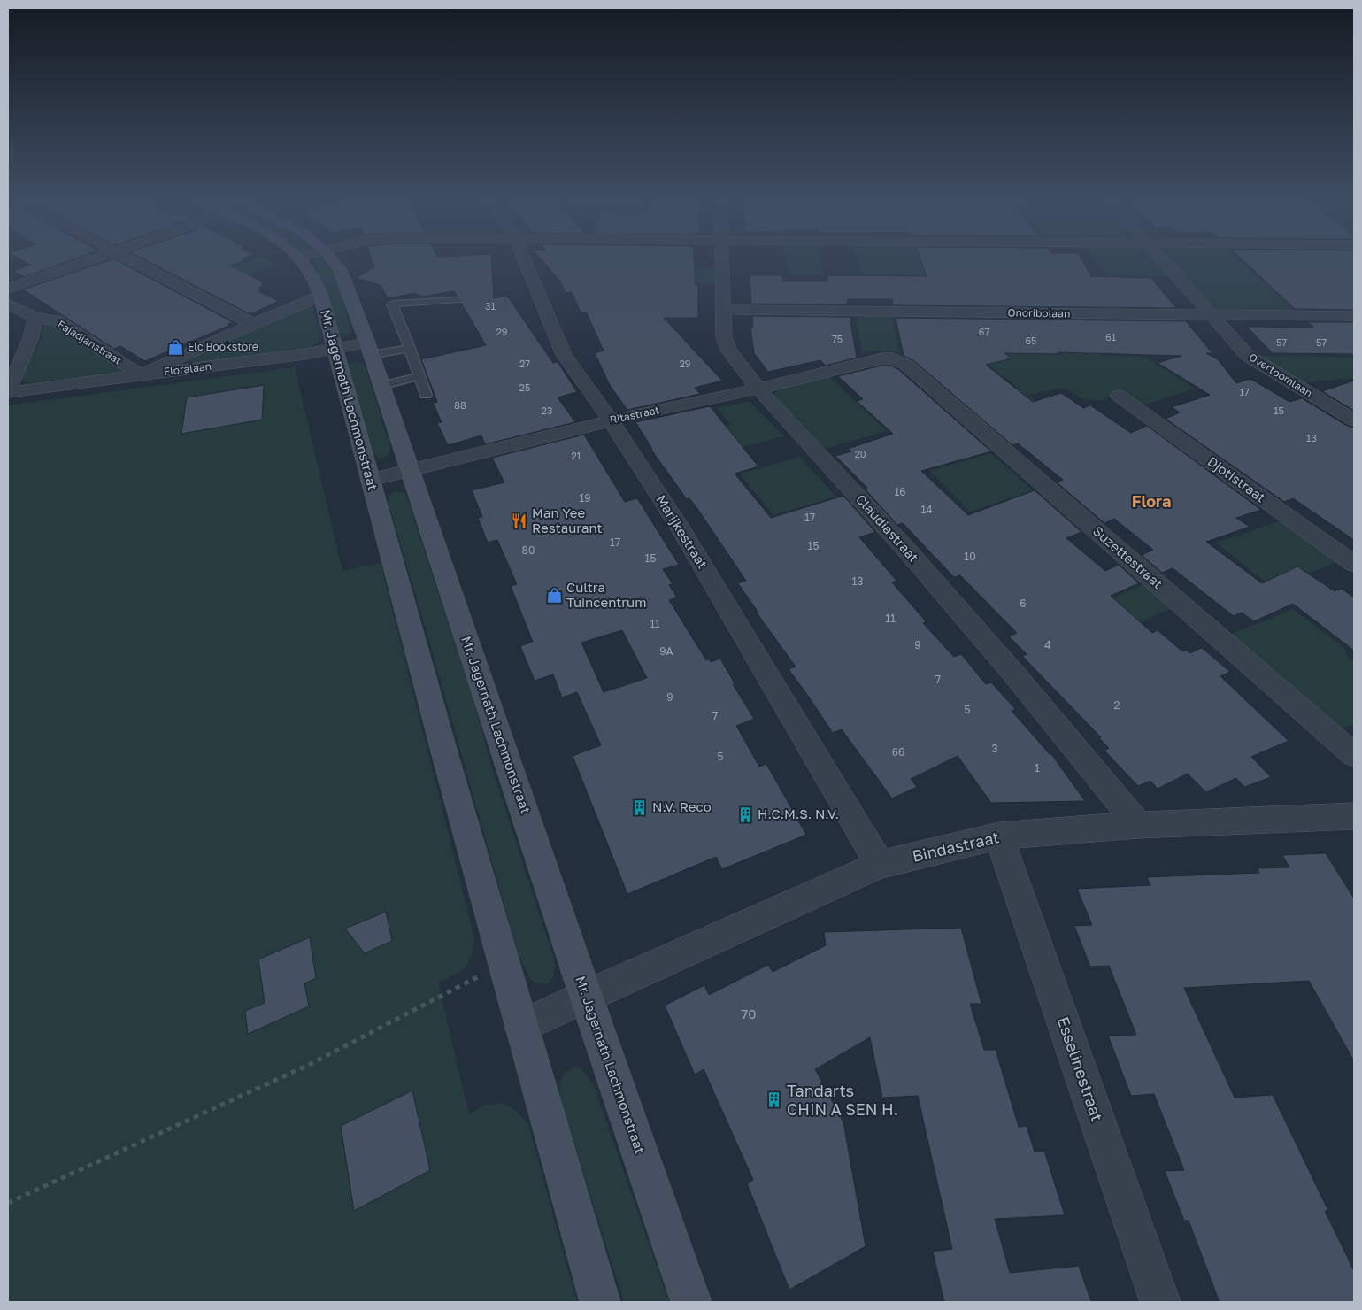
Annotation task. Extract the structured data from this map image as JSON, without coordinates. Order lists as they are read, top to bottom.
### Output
{
  "streets": {
    "main road": ["Mr. Jagernath Lachmonstraat"],
    "street": [
      "Onoribolaan",
      "Fajadjanstraat",
      "Floralaan",
      "Overtoomlaan",
      "Ritastraat",
      "Djotistraat",
      "Claudiastraat",
      "Marijkestraat",
      "Suzettestraat",
      "Bindastraat",
      "Esselinestraat"
    ]
  },
  "crossings": [
    ["Onoribolaan", "Overtoomlaan"],
    ["Onoribolaan", "Claudiastraat"],
    ["Fajadjanstraat", "Floralaan"],
    ["Floralaan", "Mr. Jagernath Lachmonstraat"],
    ["Mr. Jagernath Lachmonstraat", "Ritastraat"],
    ["Mr. Jagernath Lachmonstraat", "Bindastraat"],
    ["Ritastraat", "Claudiastraat"],
    ["Ritastraat", "Marijkestraat"],
    ["Ritastraat", "Suzettestraat"],
    ["Claudiastraat", "Bindastraat"],
    ["Marijkestraat", "Bindastraat"],
    ["Bindastraat", "Esselinestraat"]
  ],
  "districts": ["Flora"],
  "places": {
    "shop": ["Elc Bookstore", "Cultra Tuincentrum"],
    "restaurant": ["Man Yee Restaurant"],
    "building": ["N.V. Reco", "H.C.M.S. N.V.", "Tandarts CHIN A SEN H."]
  },
  "house_numbers": [
    "31",
    "29",
    "67",
    "61",
    "75",
    "65",
    "57",
    "57",
    "27",
    "29",
    "25",
    "17",
    "88",
    "23",
    "15",
    "13",
    "20",
    "21",
    "16",
    "19",
    "14",
    "17",
    "17",
    "15",
    "80",
    "10",
    "15",
    "13",
    "6",
    "11",
    "11",
    "9",
    "4",
    "9A",
    "7",
    "9",
    "2",
    "5",
    "7",
    "3",
    "66",
    "5",
    "1",
    "70"
  ]
}
